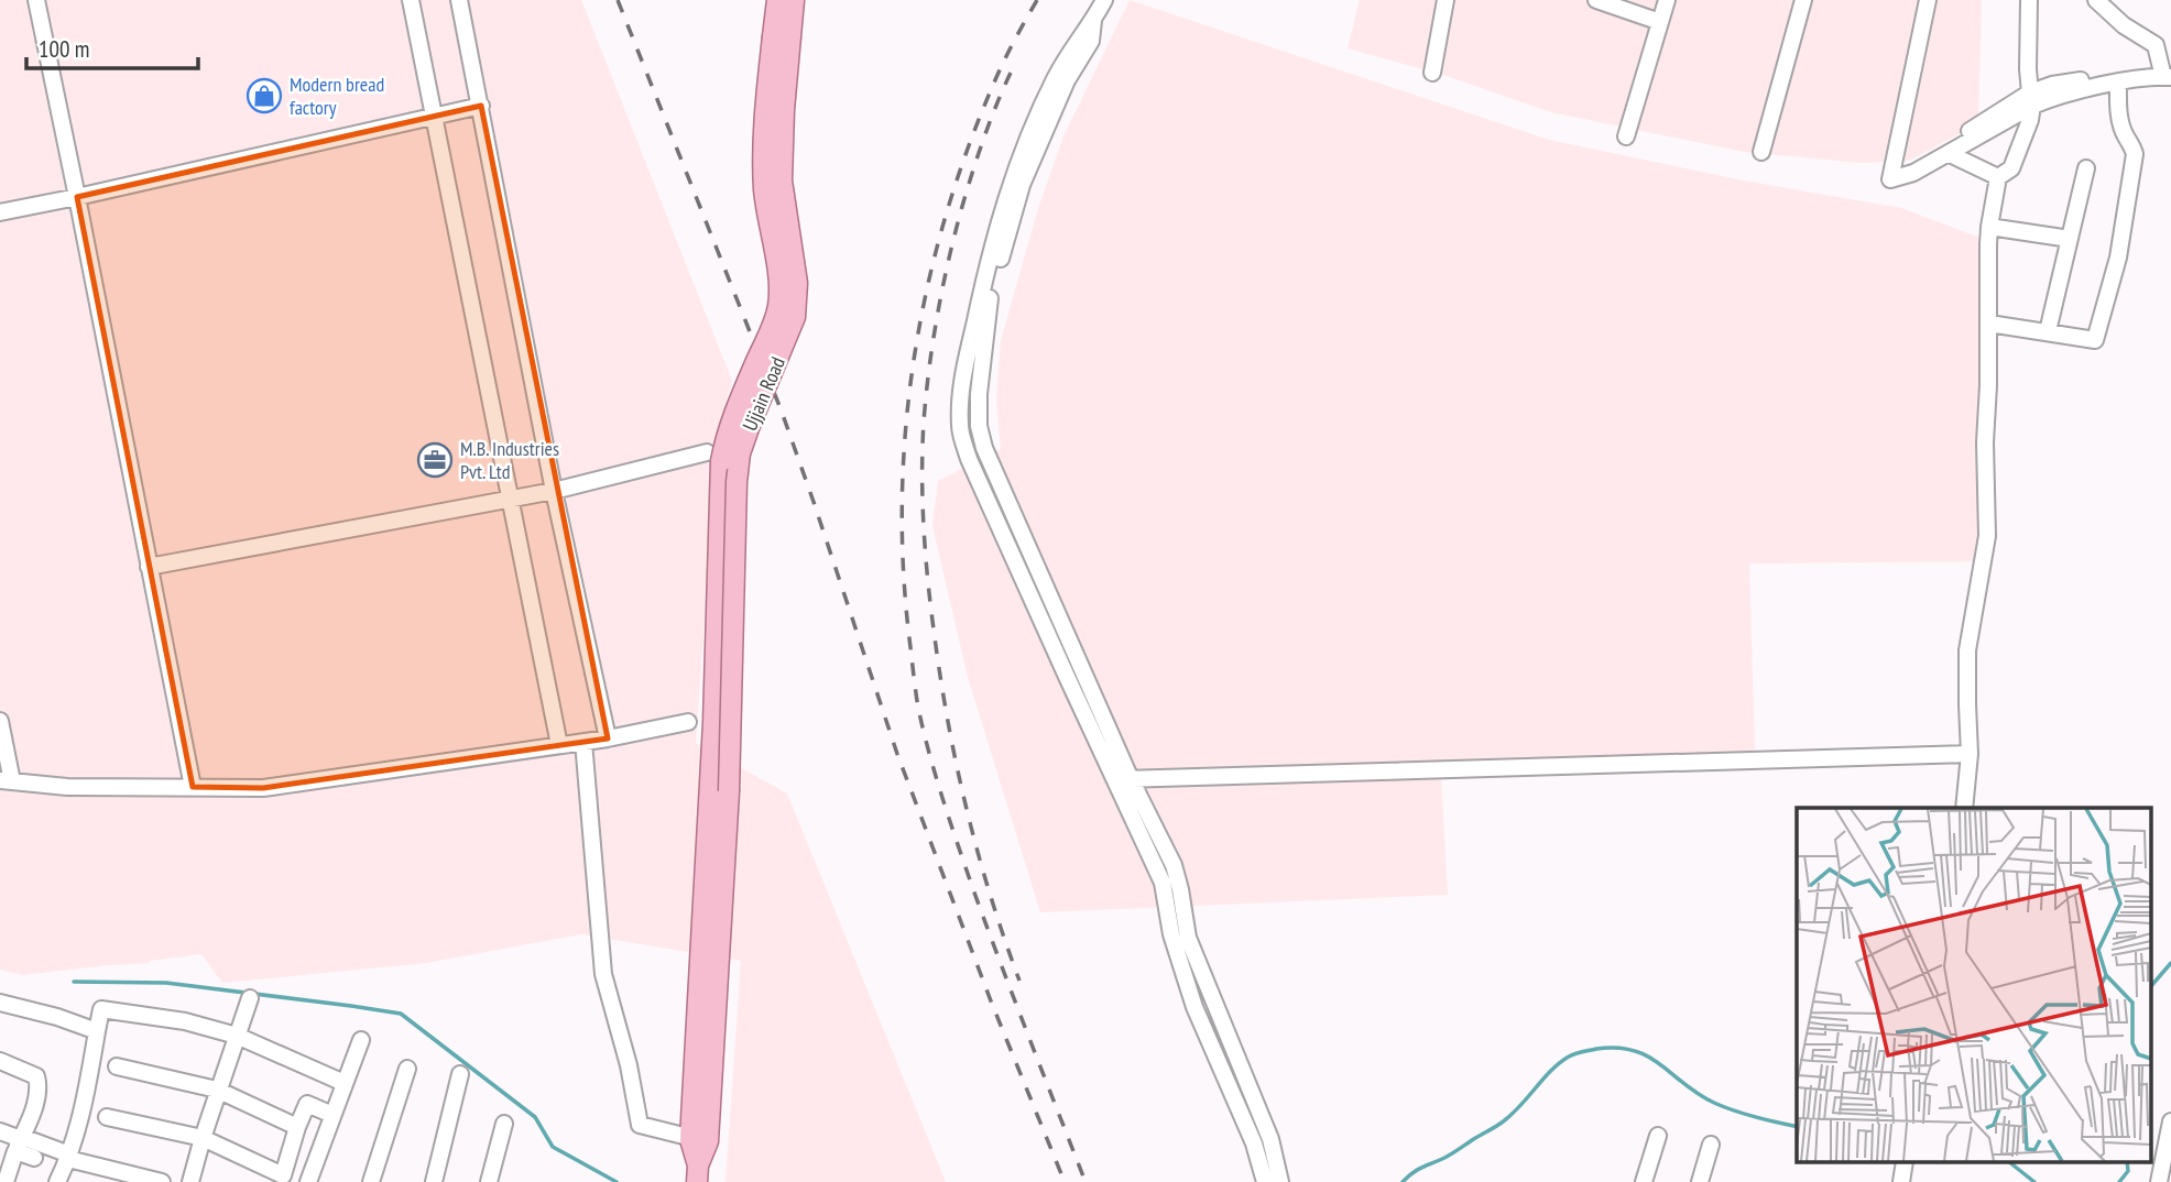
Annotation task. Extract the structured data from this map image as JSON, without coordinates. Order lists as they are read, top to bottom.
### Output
{
  "streets": {
    "main road": ["Ujjain Road"]
  },
  "places": {
    "shop": ["Modern bread factory"],
    "office": ["M.B. Industries Pvt. Ltd"]
  },
  "scale_bar": "100 m"
}
